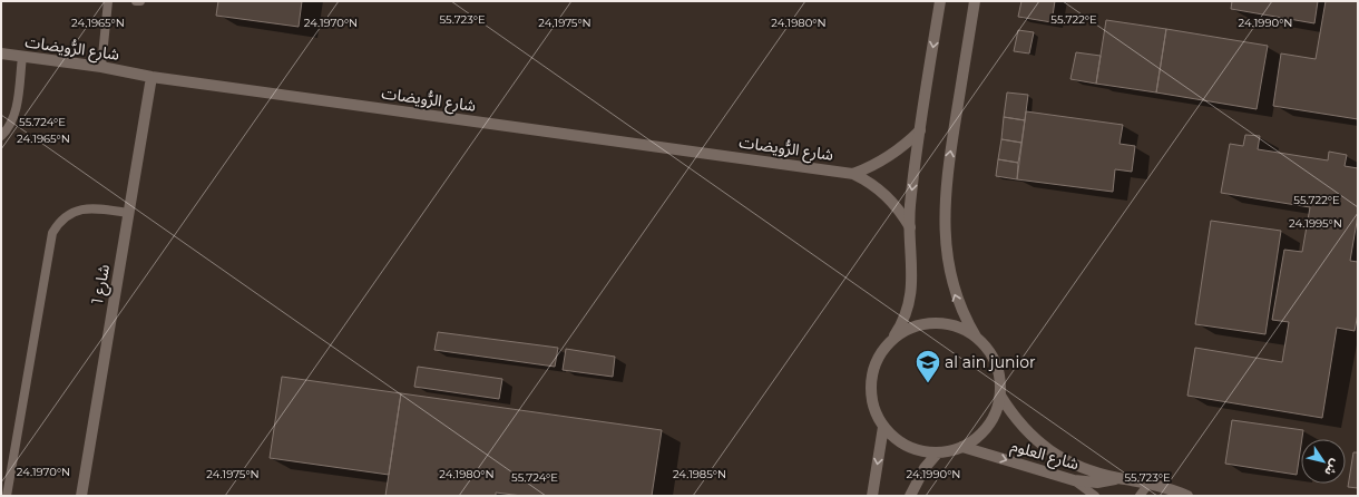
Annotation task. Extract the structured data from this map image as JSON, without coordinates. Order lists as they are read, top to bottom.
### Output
{
  "streets": {
    "street": ["شارع الرُّويضات", "شارع 1", "شارع العلوم"]
  },
  "crossings": [
    ["شارع الرُّويضات", "شارع 1"]
  ],
  "places": {
    "school or university": ["al ain junior"]
  },
  "north": "bottom right",
  "coordinates": [
    "55.723°E",
    "55.722°E",
    "24.1965°N",
    "24.1970°N",
    "24.1975°N",
    "24.1980°N",
    "24.1990°N",
    "55.724°E",
    "24.1995°N",
    "24.1985°N"
  ]
}
